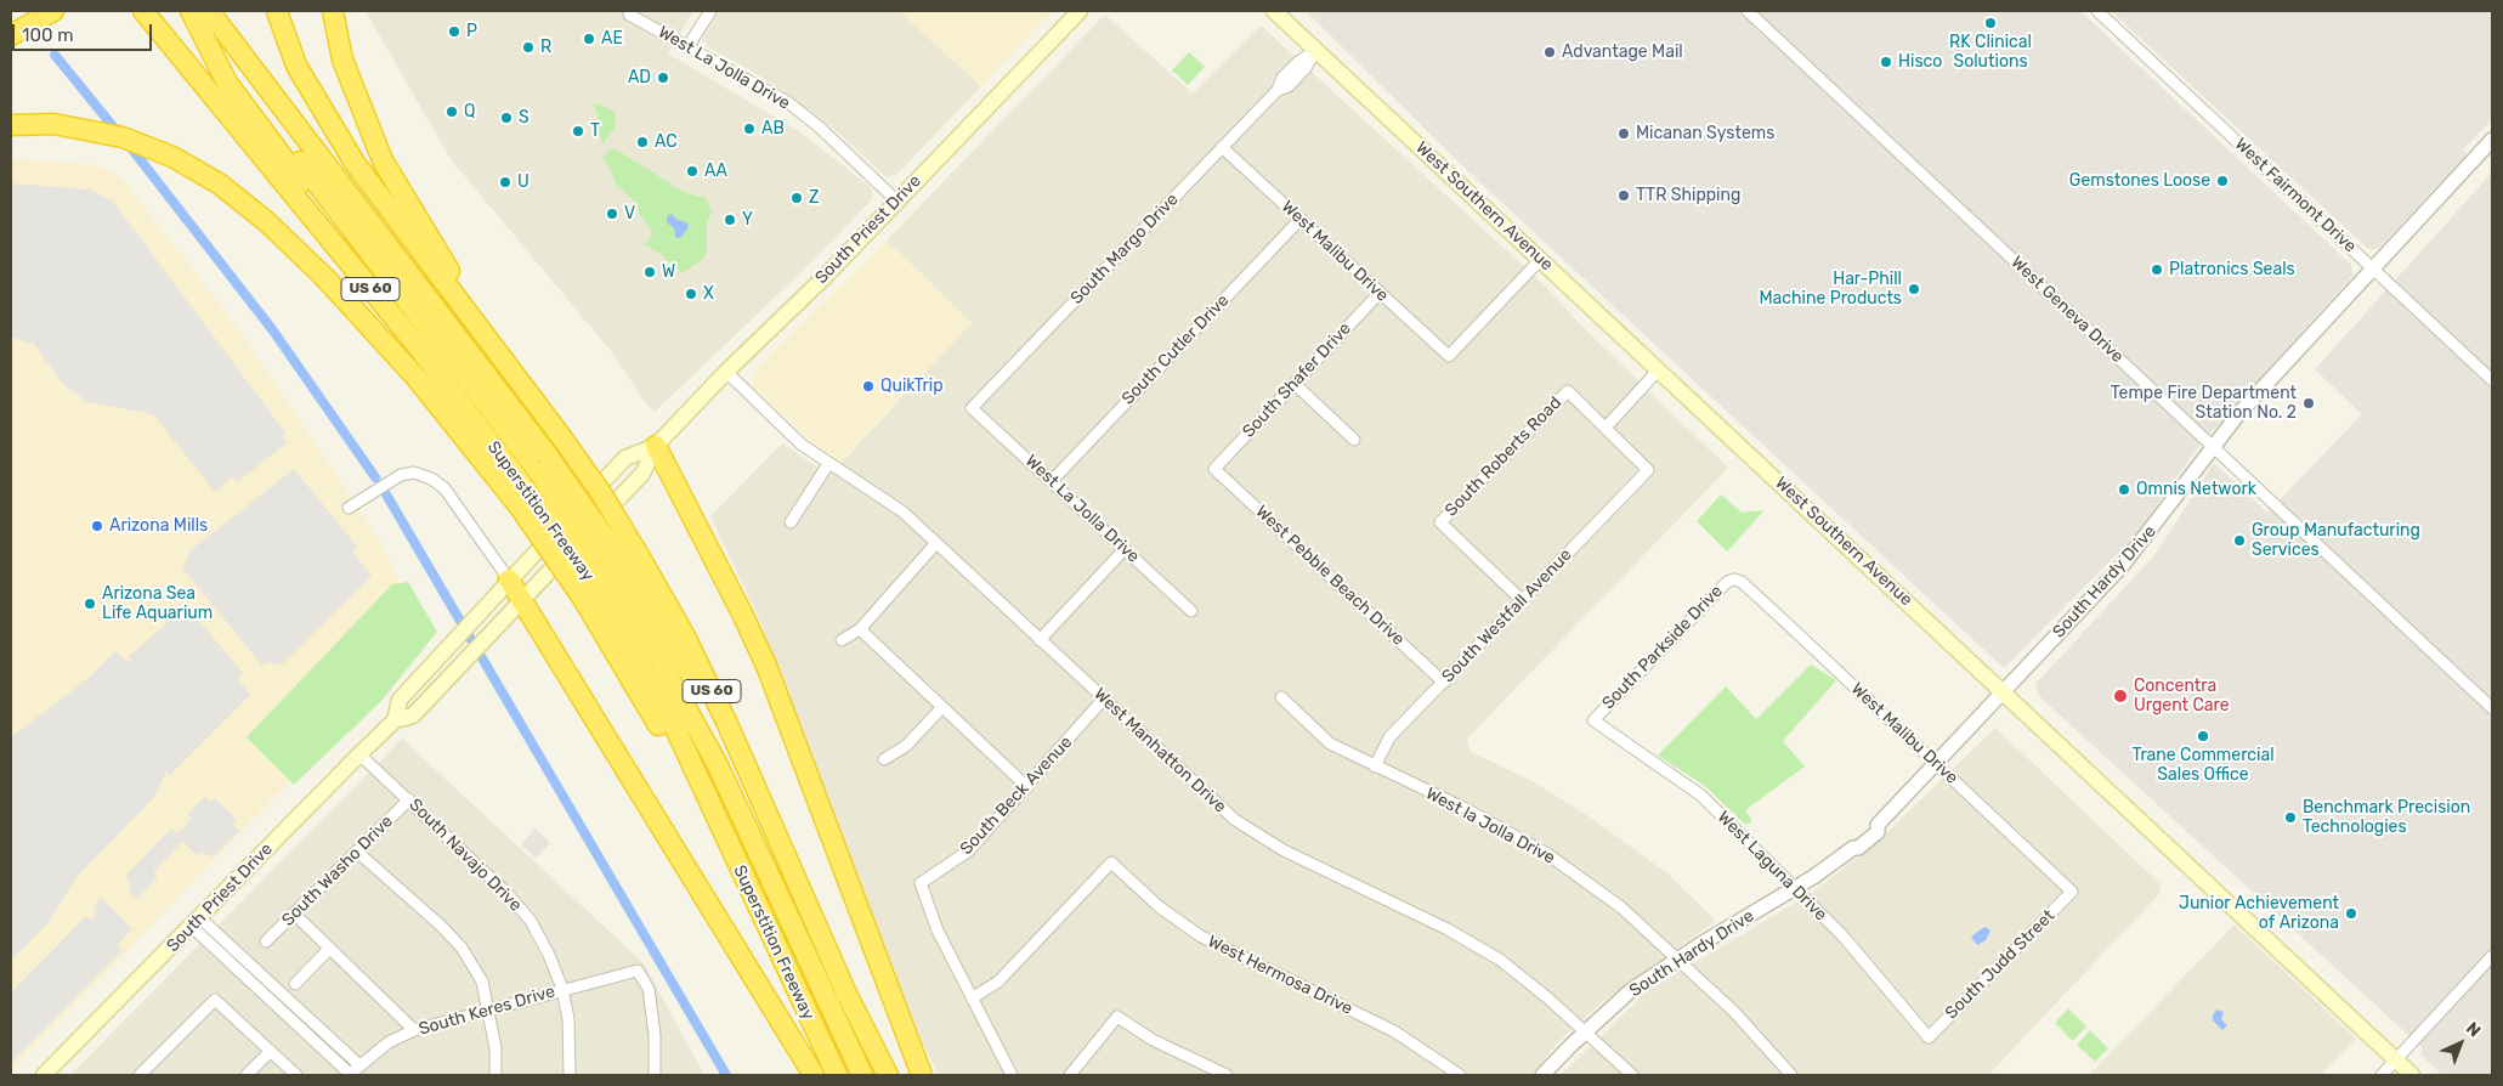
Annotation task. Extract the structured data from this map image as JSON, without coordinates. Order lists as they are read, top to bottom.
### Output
{
  "streets": {
    "highway": ["US 60", "Superstition Freeway"],
    "main road": ["West Southern Avenue", "South Priest Drive"],
    "street": [
      "West La Jolla Drive",
      "West Fairmont Drive",
      "South Margo Drive",
      "West Malibu Drive",
      "West Geneva Drive",
      "South Cutler Drive",
      "South Shafer Drive",
      "South Roberts Road",
      "West Pebble Beach Drive",
      "South Hardy Drive",
      "South Westfall Avenue",
      "South Parkside Drive",
      "West Manhatton Drive",
      "South Beck Avenue",
      "West la Jolla Drive",
      "South Navajo Drive",
      "West Laguna Drive",
      "South Washo Drive",
      "South Judd Street",
      "West Hermosa Drive",
      "South Keres Drive"
    ]
  },
  "crossings": [
    ["West La Jolla Drive", "South Priest Drive"],
    ["West La Jolla Drive", "South Margo Drive"],
    ["West La Jolla Drive", "South Cutler Drive"],
    ["West Fairmont Drive", "South Hardy Drive"],
    ["West Southern Avenue", "South Margo Drive"],
    ["West Southern Avenue", "West Malibu Drive"],
    ["West Southern Avenue", "South Hardy Drive"],
    ["South Priest Drive", "West Manhatton Drive"],
    ["South Priest Drive", "South Navajo Drive"],
    ["South Margo Drive", "West Malibu Drive"],
    ["West Malibu Drive", "South Cutler Drive"],
    ["West Malibu Drive", "South Shafer Drive"],
    ["West Malibu Drive", "South Hardy Drive"],
    ["West Malibu Drive", "South Parkside Drive"],
    ["West Malibu Drive", "South Judd Street"],
    ["US 60", "Superstition Freeway"],
    ["West Geneva Drive", "South Hardy Drive"],
    ["South Shafer Drive", "West Pebble Beach Drive"],
    ["South Roberts Road", "South Westfall Avenue"],
    ["West Pebble Beach Drive", "South Westfall Avenue"],
    ["South Hardy Drive", "West Manhatton Drive"],
    ["South Hardy Drive", "West la Jolla Drive"],
    ["South Hardy Drive", "West Laguna Drive"],
    ["South Westfall Avenue", "West la Jolla Drive"],
    ["South Parkside Drive", "West Laguna Drive"],
    ["West Manhatton Drive", "South Beck Avenue"],
    ["South Beck Avenue", "West Hermosa Drive"],
    ["South Navajo Drive", "South Washo Drive"],
    ["South Navajo Drive", "South Keres Drive"],
    ["West Laguna Drive", "South Judd Street"]
  ],
  "places": [
    "RK Clinical Solutions",
    "P",
    "AE",
    "R",
    "Advantage Mail",
    "Hisco",
    "AD",
    "Q",
    "S",
    "AB",
    "T",
    "Micanan Systems",
    "AC",
    "AA",
    "Gemstones Loose",
    "U",
    "TTR Shipping",
    "Z",
    "V",
    "Y",
    "Platronics Seals",
    "W",
    "Har-Phill Machine Products",
    "X",
    "QuikTrip",
    "Tempe Fire Department Station No. 2",
    "Omnis Network",
    "Arizona Mills",
    "Group Manufacturing Services",
    "Arizona Sea Life Aquarium",
    "Concentra Urgent Care",
    "Trane Commercial Sales Office",
    "Benchmark Precision Technologies",
    "Junior Achievement of Arizona"
  ],
  "scale_bar": "100 m",
  "north": "top right"
}
